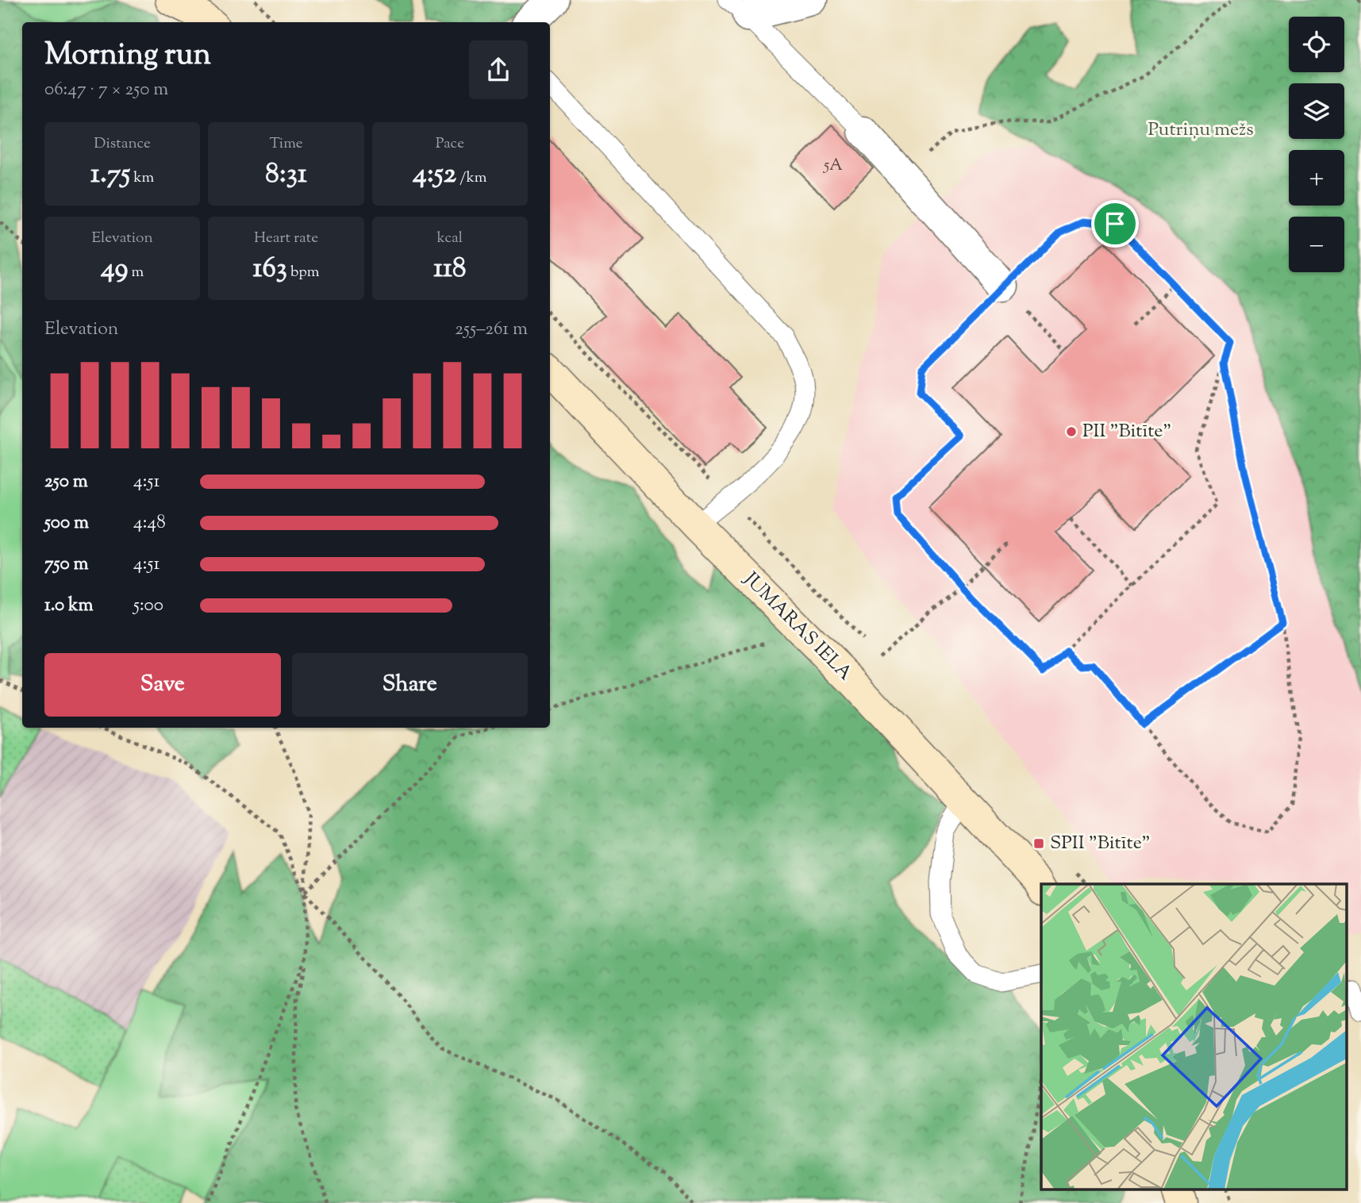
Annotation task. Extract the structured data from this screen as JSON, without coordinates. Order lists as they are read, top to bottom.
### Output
{
  "streets": {
    "street": ["JUMARAS IELA"]
  },
  "parks": ["Putriņu mežs"],
  "places": {
    "other": ["PII \"Bitīte\""],
    "transit": ["SPII \"Bitīte\""]
  },
  "house_numbers": ["5A"],
  "page": {
    "map_buttons": ["+", "−"],
    "heading": ["Morning run", "06:47 · 7 × 250 m"],
    "stats": [
      ["Distance", "1.75 km"],
      ["Time", "8:31"],
      ["Pace", "4:52 /km"],
      ["Elevation", "49 m"],
      ["Heart rate", "163 bpm"],
      ["kcal", "118"]
    ],
    "chart": ["Elevation", "255–261 m"],
    "list": [
      {
        "name": "250 m",
        "note": "4:51"
      },
      {
        "name": "500 m",
        "note": "4:48"
      },
      {
        "name": "750 m",
        "note": "4:51"
      },
      {
        "name": "1.0 km",
        "note": "5:00"
      }
    ],
    "buttons": ["Save", "Share"]
  }
}
